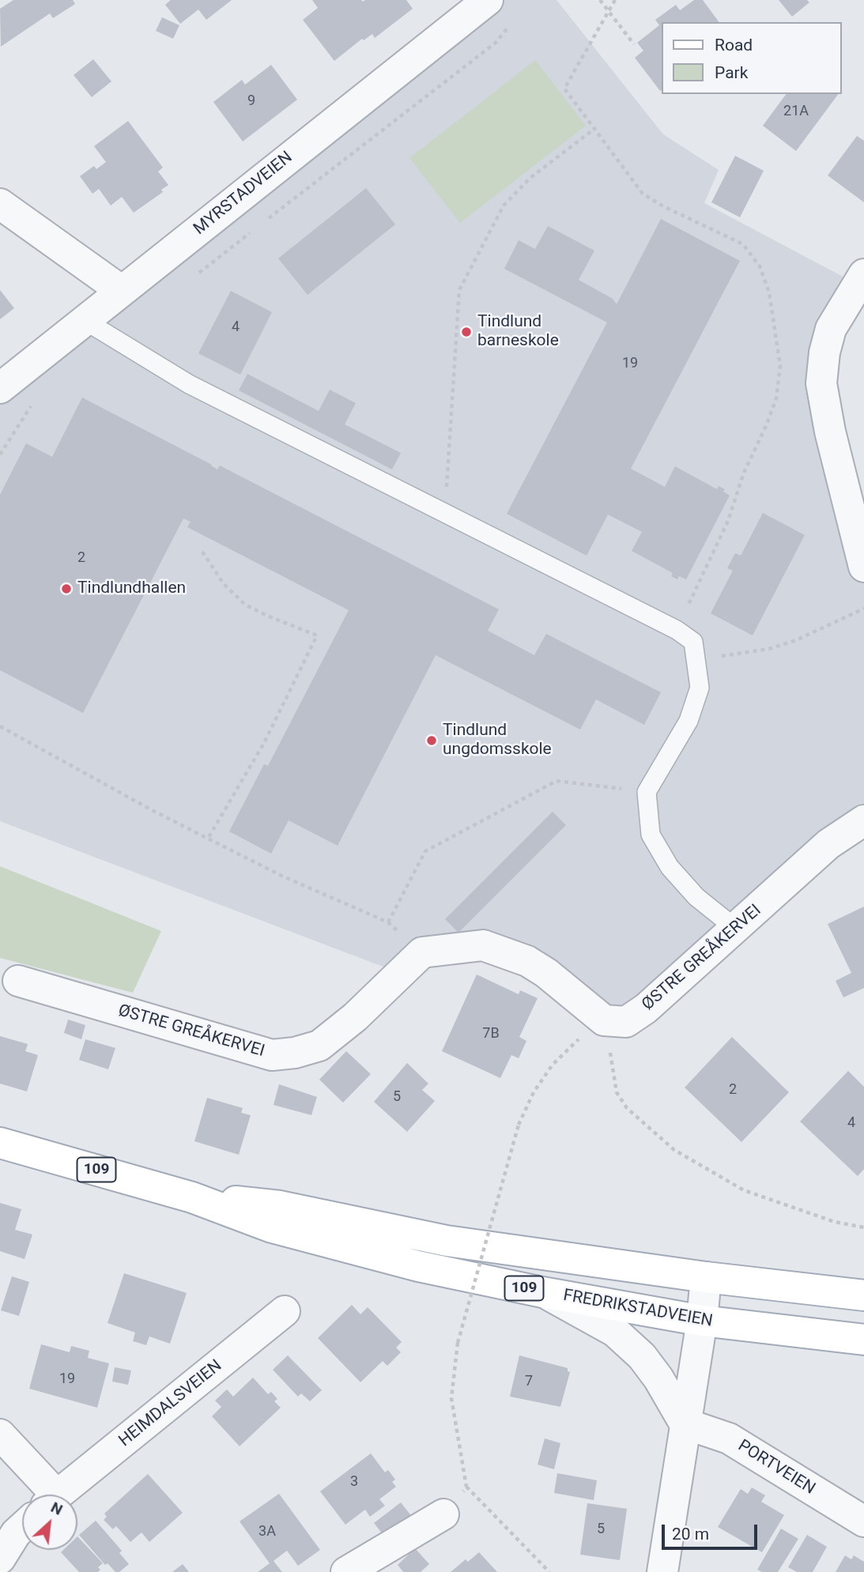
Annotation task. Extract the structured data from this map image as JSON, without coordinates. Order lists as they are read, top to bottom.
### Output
{
  "streets": {
    "main road": ["109", "FREDRIKSTADVEIEN"],
    "street": [
      "MYRSTADVEIEN",
      "ØSTRE GREÅKERVEI",
      "HEIMDALSVEIEN",
      "PORTVEIEN"
    ]
  },
  "places": ["Tindlund barneskole", "Tindlundhallen", "Tindlund ungdomsskole"],
  "house_numbers": [
    "9",
    "21A",
    "4",
    "19",
    "2",
    "7B",
    "2",
    "5",
    "4",
    "19",
    "7",
    "3",
    "5",
    "3A"
  ],
  "legend": ["Road", "Park"],
  "scale_bar": "20 m",
  "north": "top right"
}
